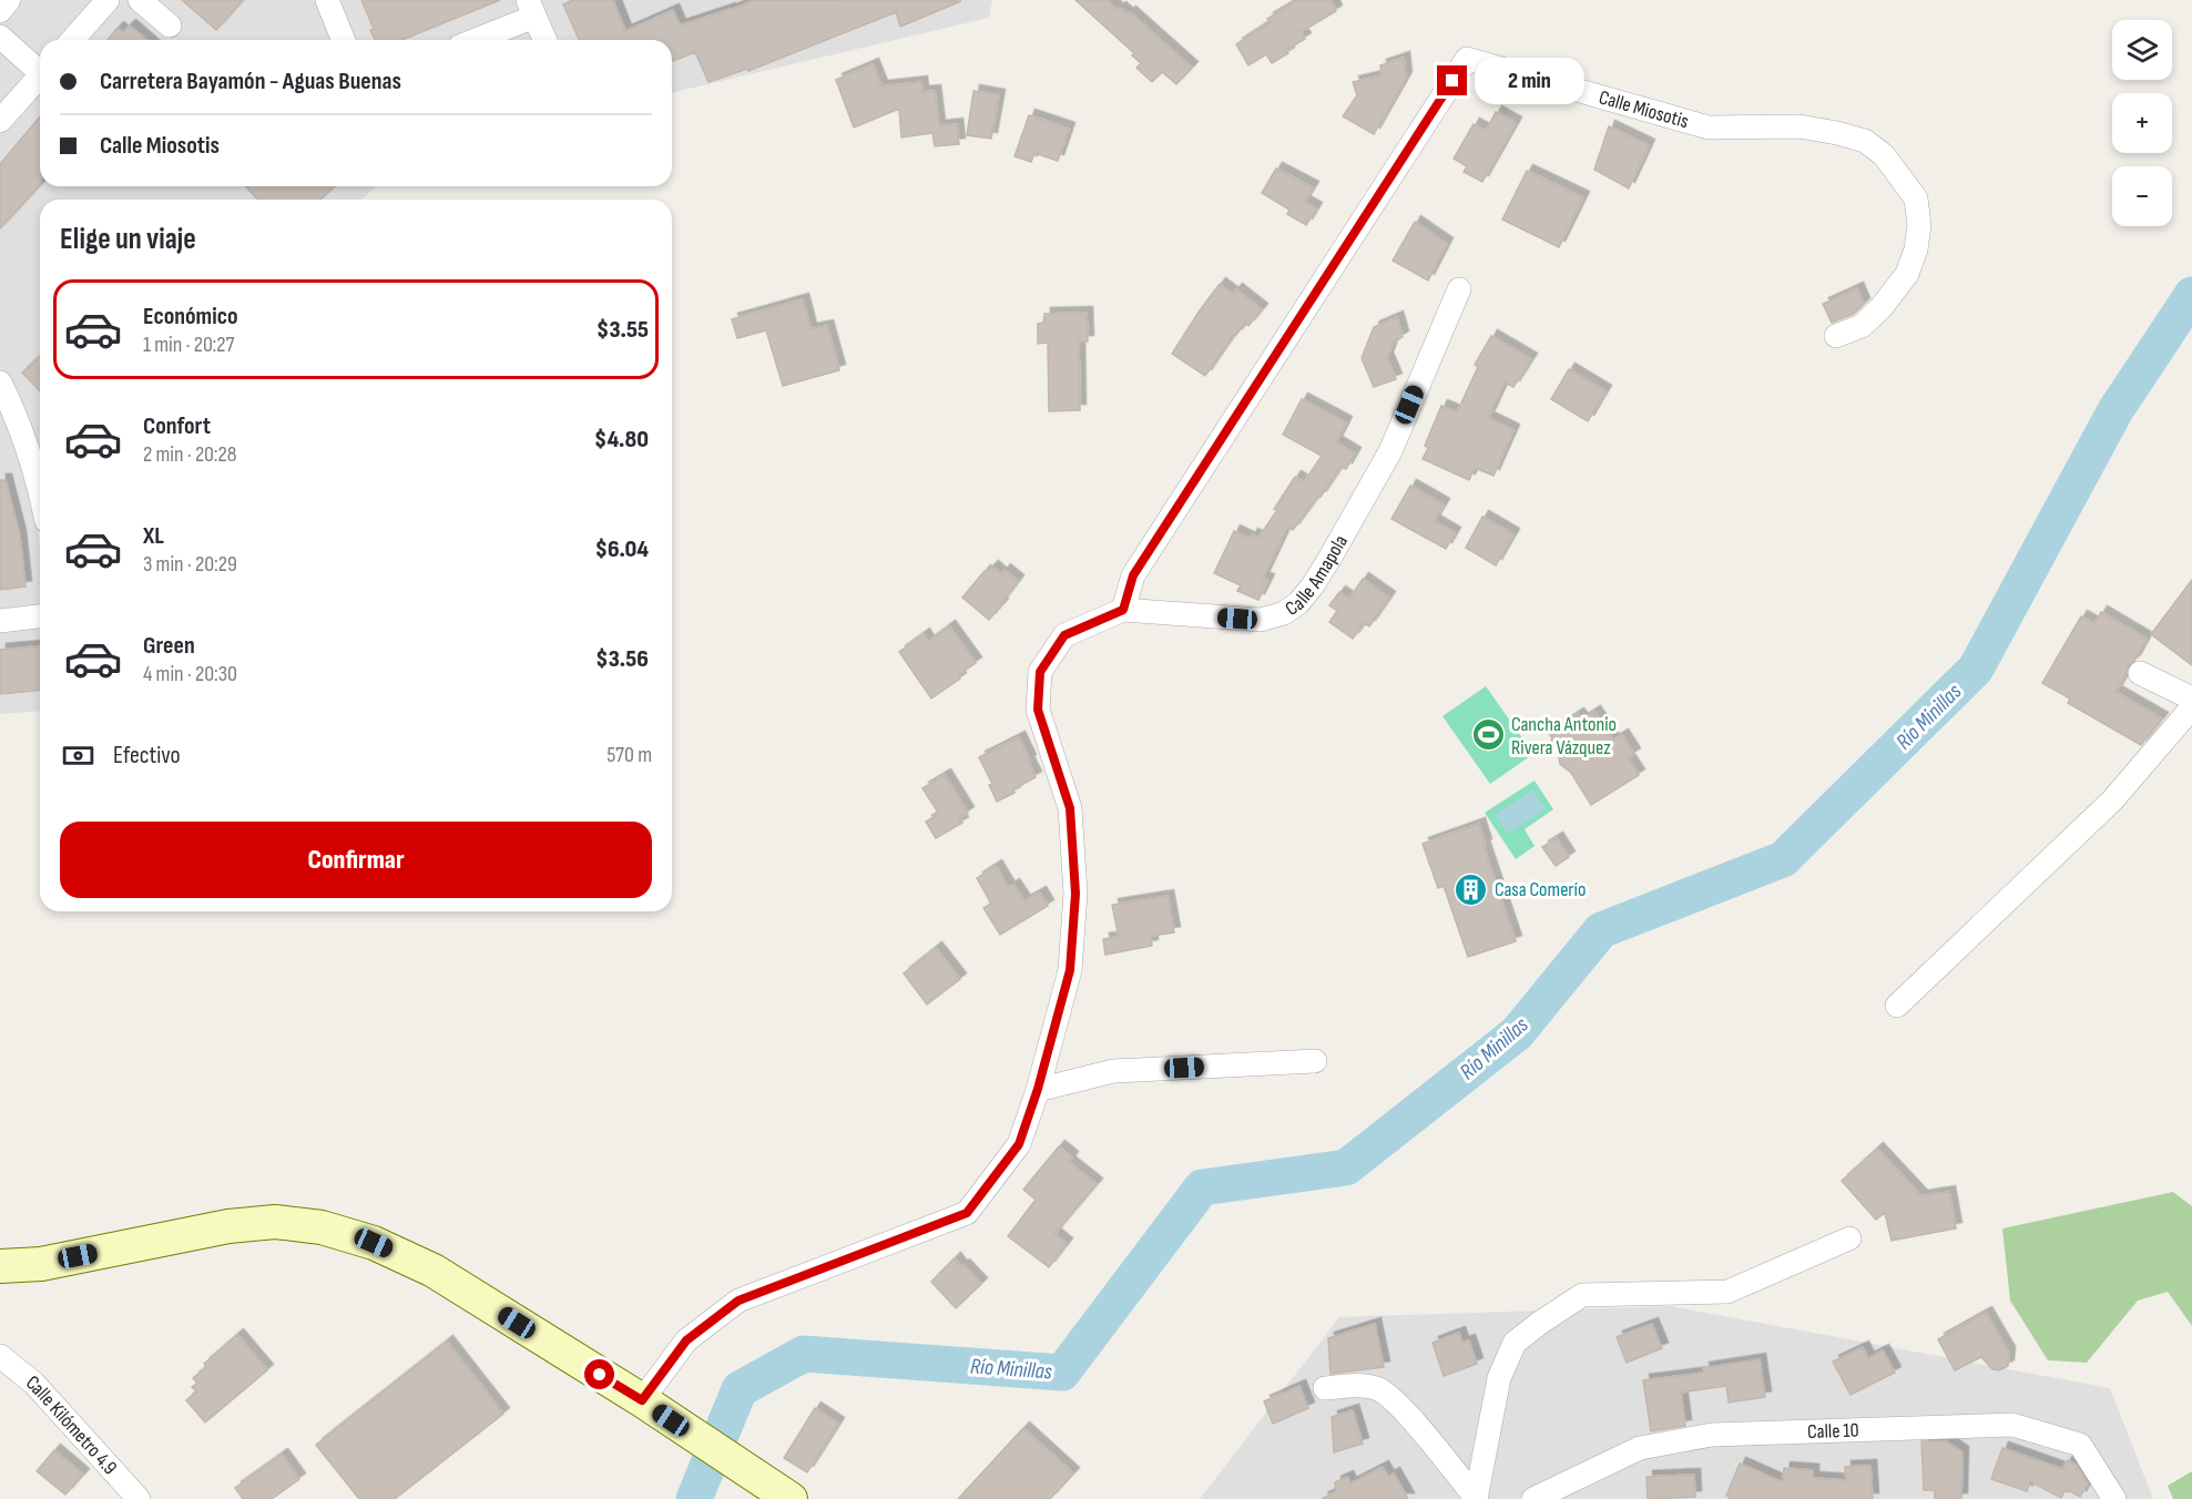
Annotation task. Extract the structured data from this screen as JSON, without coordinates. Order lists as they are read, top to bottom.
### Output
{
  "streets": {
    "street": [
      "Calle Miosotis",
      "Calle Amapola",
      "Calle Kilómetro 4.9",
      "Calle 10"
    ]
  },
  "crossings": [
    ["Calle Miosotis", "Calle Amapola"]
  ],
  "water": ["Río Minillas"],
  "places": {
    "sports": ["Cancha Antonio Rivera Vázquez"],
    "building": ["Casa Comerío"]
  },
  "page": {
    "map_buttons": ["+", "−"],
    "banner": ["Carretera Bayamón - Aguas Buenas", "Calle Miosotis"],
    "bubble": "2 min",
    "heading": "Elige un viaje",
    "list": [
      {
        "name": "Económico",
        "note": "1 min · 20:27",
        "value": "$3.55"
      },
      {
        "name": "Confort",
        "note": "2 min · 20:28",
        "value": "$4.80"
      },
      {
        "name": "XL",
        "note": "3 min · 20:29",
        "value": "$6.04"
      },
      {
        "name": "Green",
        "note": "4 min · 20:30",
        "value": "$3.56"
      }
    ],
    "pay": ["Efectivo", "570 m"],
    "buttons": "Confirmar"
  }
}
